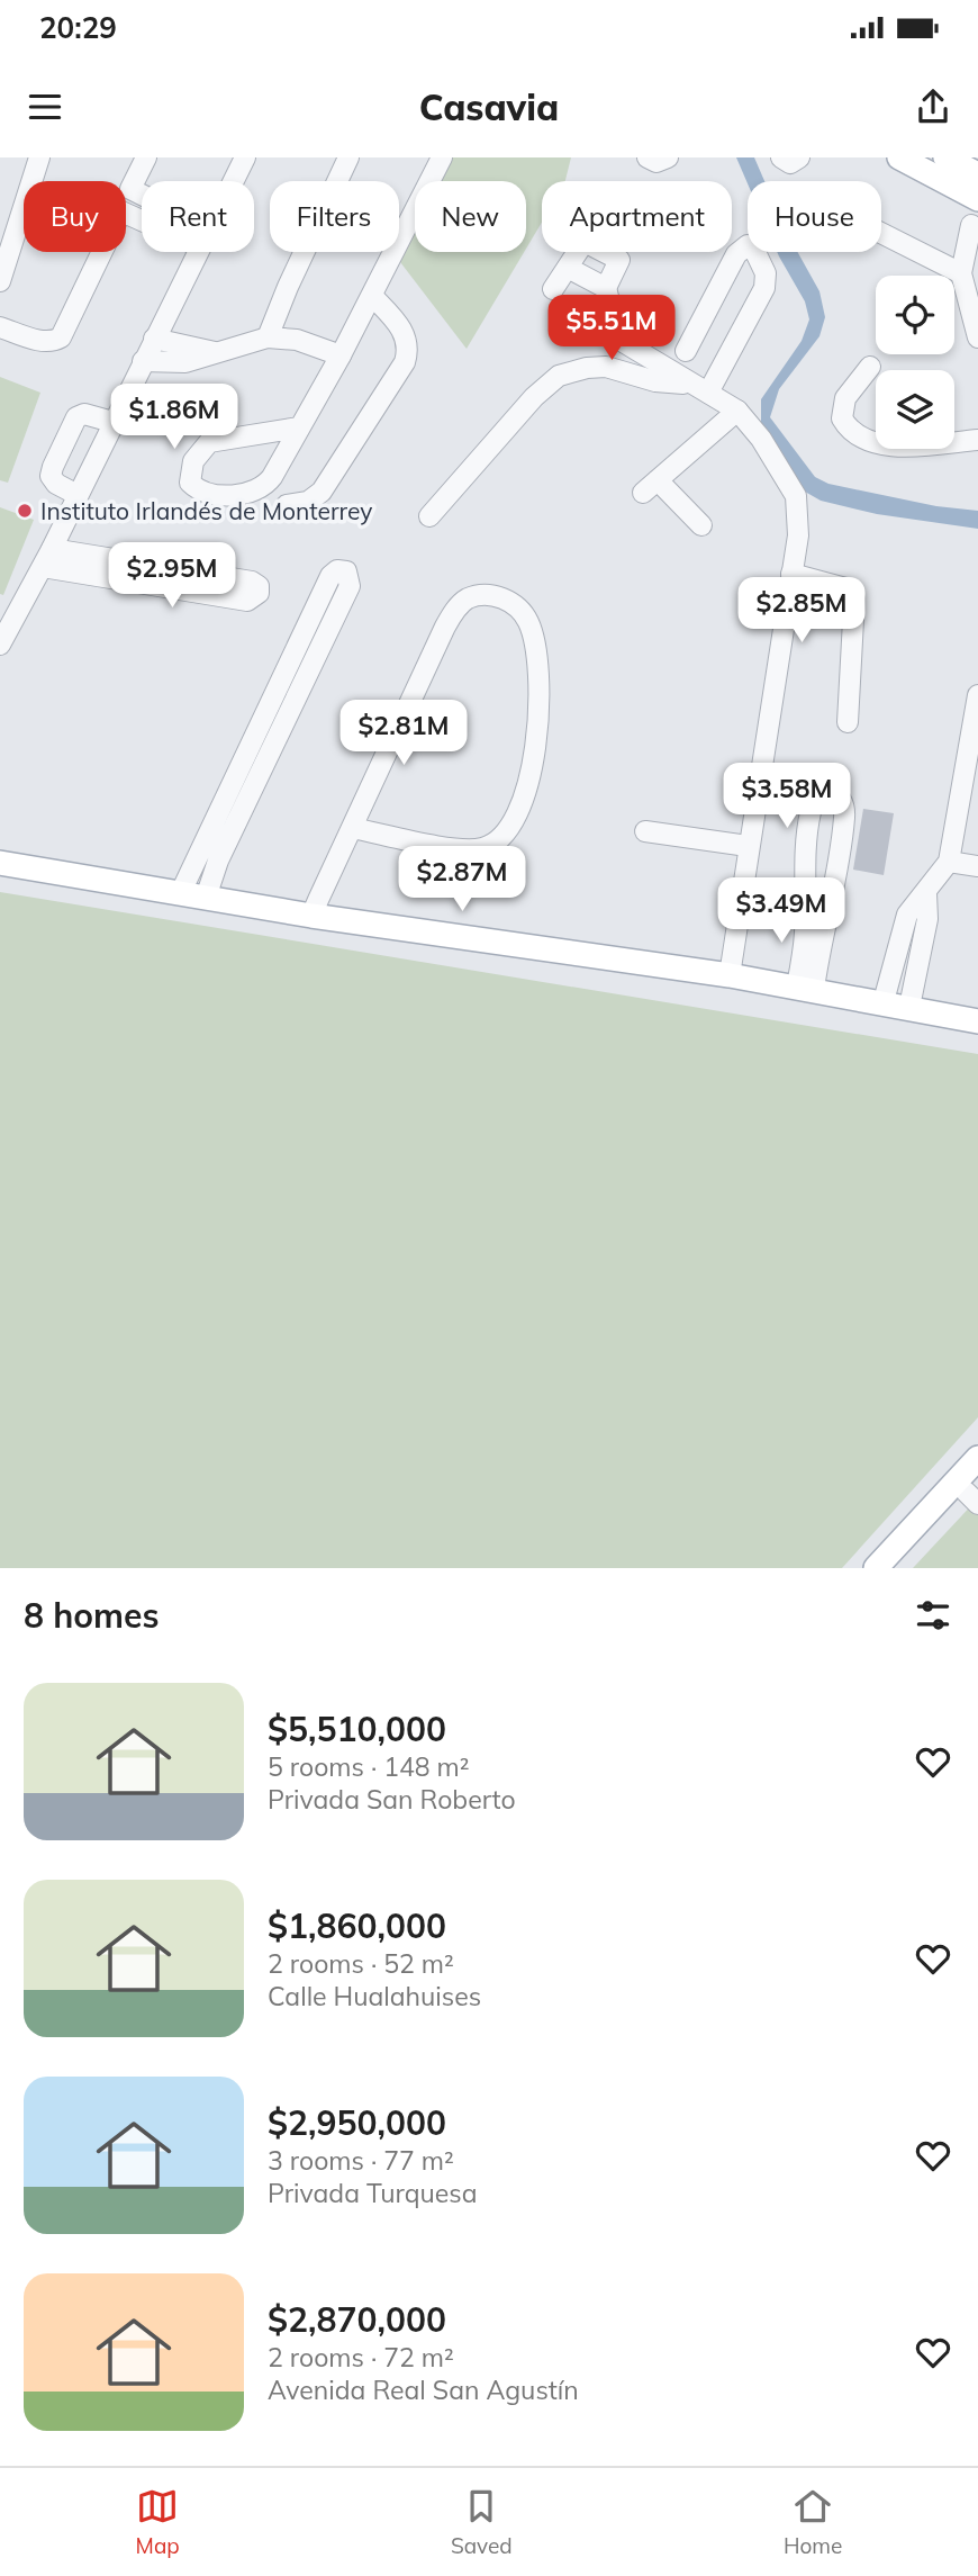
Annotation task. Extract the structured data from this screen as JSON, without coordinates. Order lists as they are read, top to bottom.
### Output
{
  "places": ["Instituto Irlandés de Monterrey"],
  "page": {
    "status": "20:29",
    "header": "Casavia",
    "chip": [
      "Buy",
      "Rent",
      "Filters",
      "New",
      "Apartment",
      "House"
    ],
    "price": [
      "$5.51M",
      "$1.86M",
      "$2.95M",
      "$2.85M",
      "$2.81M",
      "$3.58M",
      "$2.87M",
      "$3.49M"
    ],
    "heading": "8 homes",
    "list": [
      {
        "name": "$5,510,000",
        "note": "5 rooms · 148 m² · Privada San Roberto"
      },
      {
        "name": "$1,860,000",
        "note": "2 rooms · 52 m² · Calle Hualahuises"
      },
      {
        "name": "$2,950,000",
        "note": "3 rooms · 77 m² · Privada Turquesa"
      },
      {
        "name": "$2,870,000",
        "note": "2 rooms · 72 m² · Avenida Real San Agustín"
      }
    ],
    "tabs": ["Map", "Saved", "Home"]
  }
}
